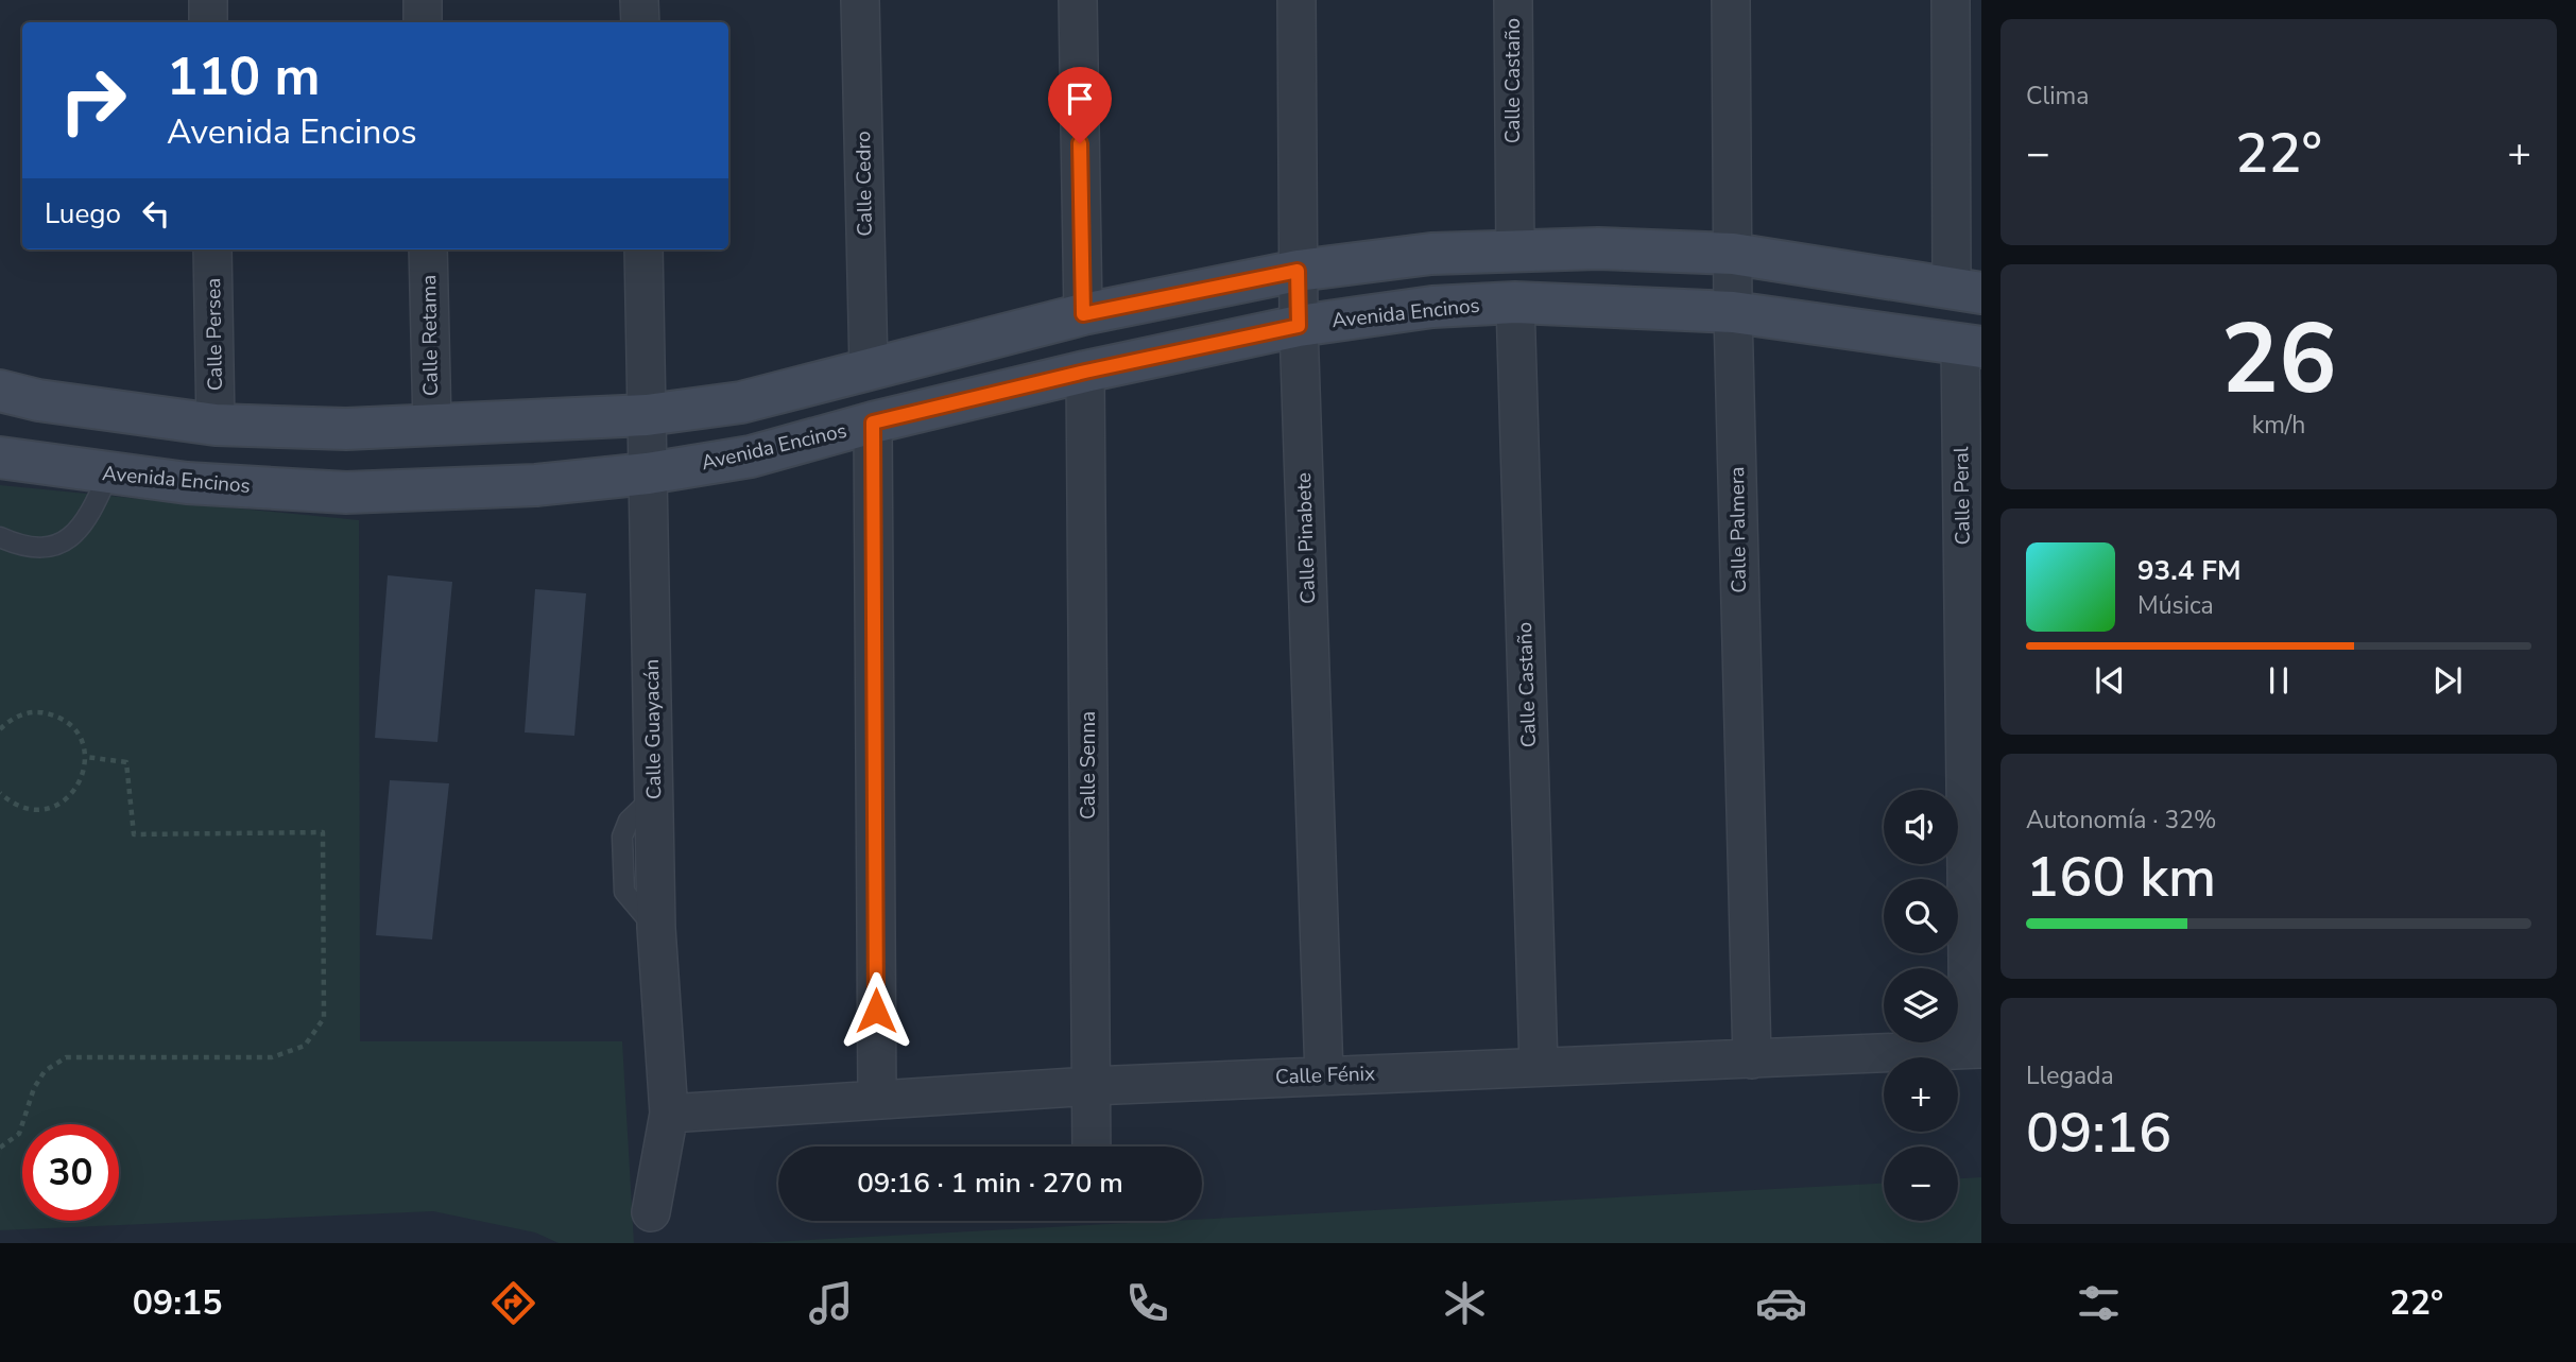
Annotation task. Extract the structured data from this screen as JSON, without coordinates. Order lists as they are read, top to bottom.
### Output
{
  "streets": {
    "street": [
      "Calle Castaño",
      "Calle Cedro",
      "Avenida Encinos",
      "Calle Persea",
      "Calle Retama",
      "Calle Peral",
      "Calle Palmera",
      "Calle Pinabete",
      "Calle Guayacán",
      "Calle Senna",
      "Calle Fénix"
    ]
  },
  "crossings": [
    ["Calle Castaño", "Avenida Encinos"],
    ["Calle Castaño", "Calle Fénix"],
    ["Avenida Encinos", "Calle Peral"],
    ["Avenida Encinos", "Calle Palmera"],
    ["Avenida Encinos", "Calle Pinabete"],
    ["Avenida Encinos", "Calle Guayacán"],
    ["Avenida Encinos", "Calle Senna"],
    ["Calle Peral", "Calle Fénix"],
    ["Calle Palmera", "Calle Fénix"],
    ["Calle Pinabete", "Calle Fénix"],
    ["Calle Guayacán", "Calle Fénix"],
    ["Calle Senna", "Calle Fénix"]
  ],
  "page": {
    "tile": [
      "Clima",
      ["26", "km/h"],
      ["Autonomía · 32%", "160 km"],
      ["Llegada", "09:16"]
    ],
    "turn": ["110 m", "Avenida Encinos"],
    "heat": ["−", "22°", "+"],
    "then": "Luego",
    "song": ["93.4 FM", "Música"],
    "map_buttons": ["+", "−"],
    "limit": "30",
    "trip": "09:16 · 1 min · 270 m",
    "tabs": ["09:15", "22°"]
  }
}
